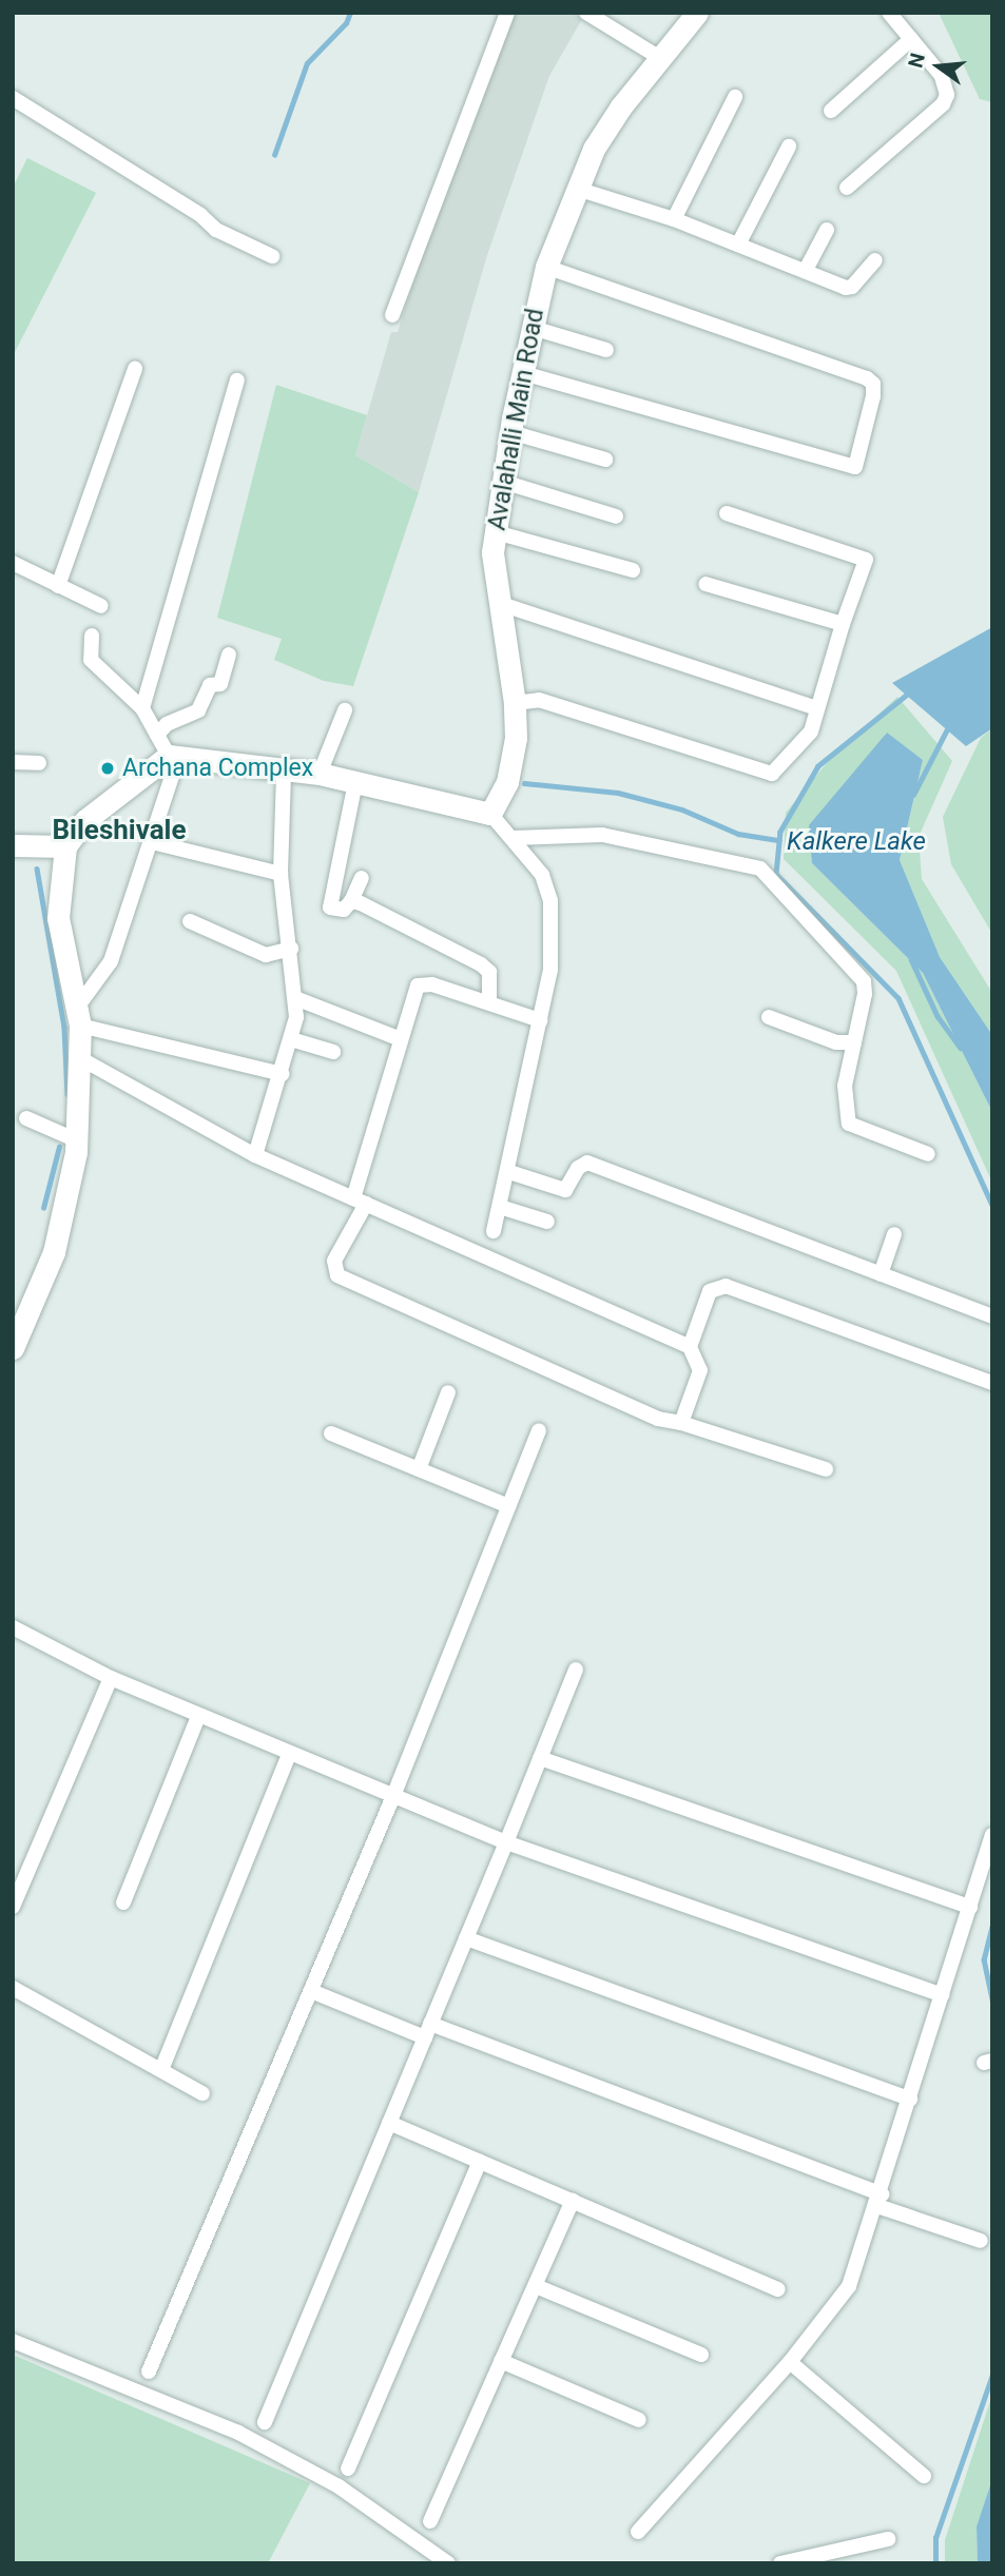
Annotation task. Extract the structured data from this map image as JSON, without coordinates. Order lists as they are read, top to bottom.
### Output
{
  "streets": {
    "main road": ["Avalahalli Main Road"]
  },
  "districts": ["Bileshivale"],
  "water": ["Kalkere Lake"],
  "places": ["Archana Complex"],
  "north": "left"
}
